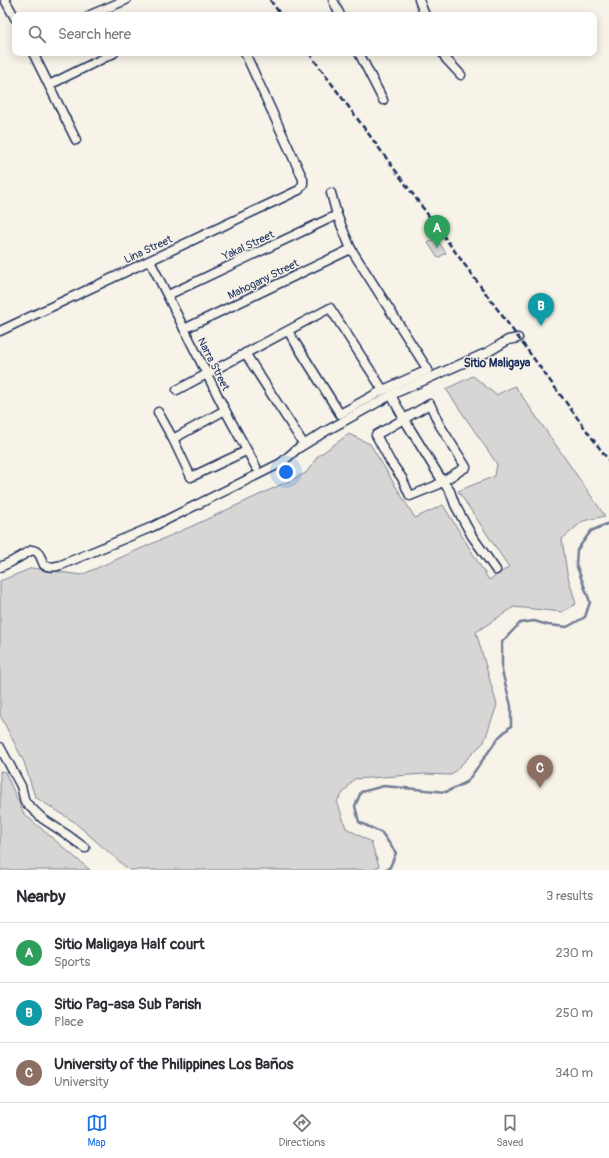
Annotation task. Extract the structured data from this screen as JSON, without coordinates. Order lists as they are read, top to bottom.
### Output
{
  "streets": {
    "street": [
      "Yakal Street",
      "Lina Street",
      "Mahogany Street",
      "Narra Street"
    ]
  },
  "crossings": [
    ["Yakal Street", "Narra Street"],
    ["Lina Street", "Narra Street"],
    ["Mahogany Street", "Narra Street"]
  ],
  "districts": ["Sitio Maligaya"],
  "page": {
    "search": "Search here",
    "pins": ["A", "B", "C"],
    "heading": ["Nearby", "3 results"],
    "list": [
      {
        "mark": "A",
        "name": "Sitio Maligaya Half court",
        "note": "Sports",
        "value": "230 m"
      },
      {
        "mark": "B",
        "name": "Sitio Pag-asa Sub Parish",
        "note": "Place",
        "value": "250 m"
      },
      {
        "mark": "C",
        "name": "University of the Philippines Los Baños",
        "note": "University",
        "value": "340 m"
      }
    ],
    "nav": ["Map", "Directions", "Saved"]
  }
}
